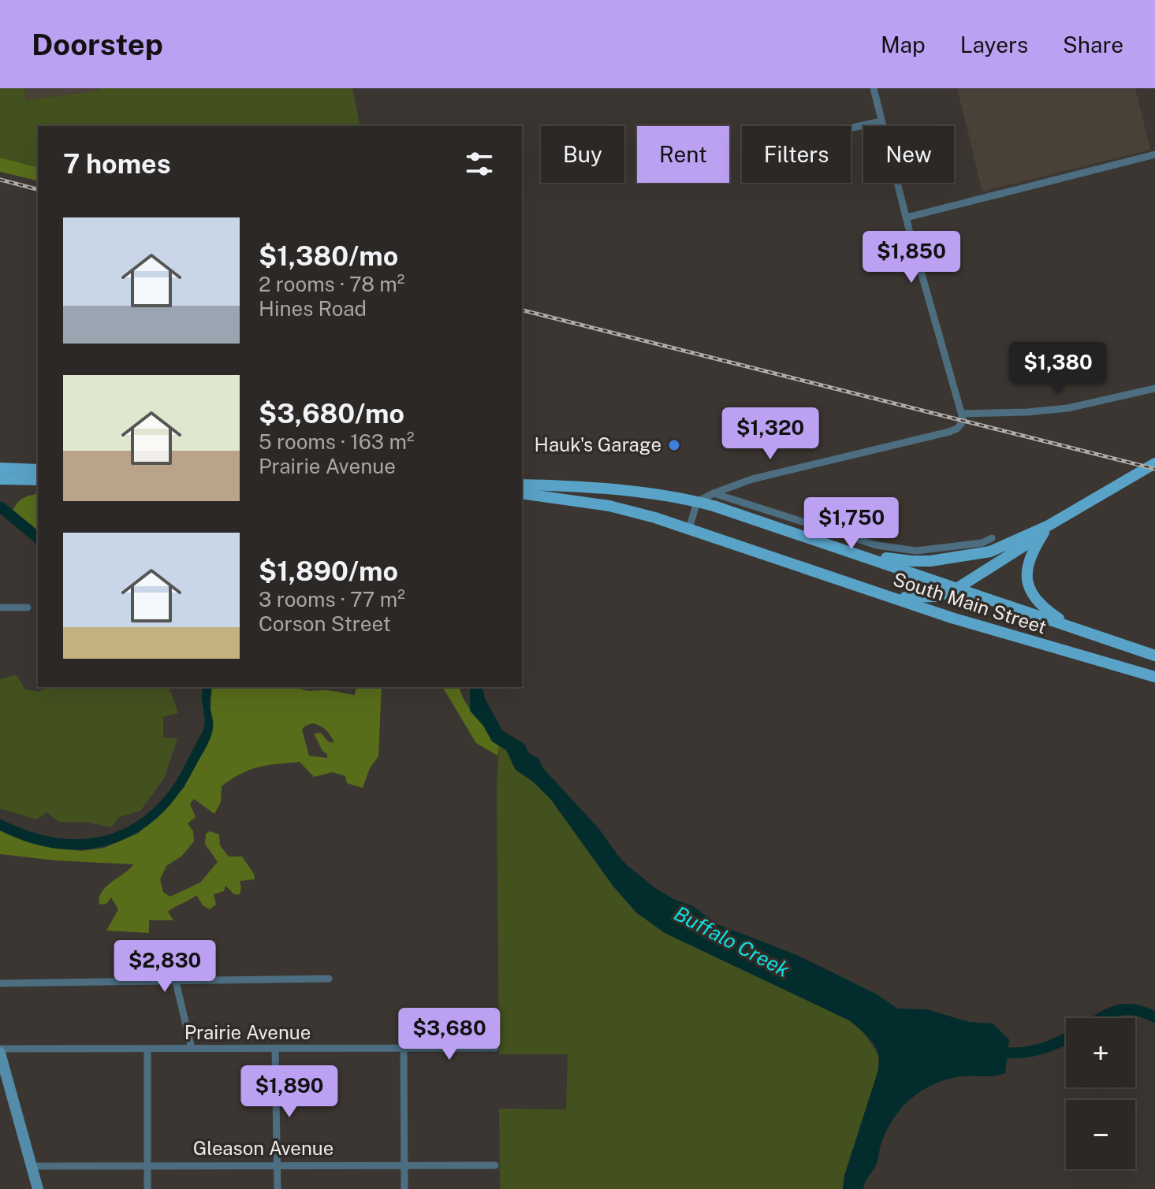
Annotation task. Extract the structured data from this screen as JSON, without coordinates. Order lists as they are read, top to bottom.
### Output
{
  "streets": {
    "main road": ["South Main Street"],
    "street": ["Prairie Avenue", "Gleason Avenue"]
  },
  "water": ["Buffalo Creek"],
  "places": ["Hauk's Garage"],
  "page": {
    "header": "Doorstep",
    "nav": ["Map", "Layers", "Share"],
    "chip": [
      "Buy",
      "Rent",
      "Filters",
      "New"
    ],
    "heading": "7 homes",
    "list": [
      {
        "name": "$1,380/mo",
        "note": "2 rooms · 78 m² · Hines Road"
      },
      {
        "name": "$3,680/mo",
        "note": "5 rooms · 163 m² · Prairie Avenue"
      },
      {
        "name": "$1,890/mo",
        "note": "3 rooms · 77 m² · Corson Street"
      }
    ],
    "price": [
      "$1,850",
      "$1,380",
      "$1,320",
      "$1,750",
      "$2,830",
      "$3,680",
      "$1,890"
    ],
    "map_buttons": ["+", "−"]
  }
}
